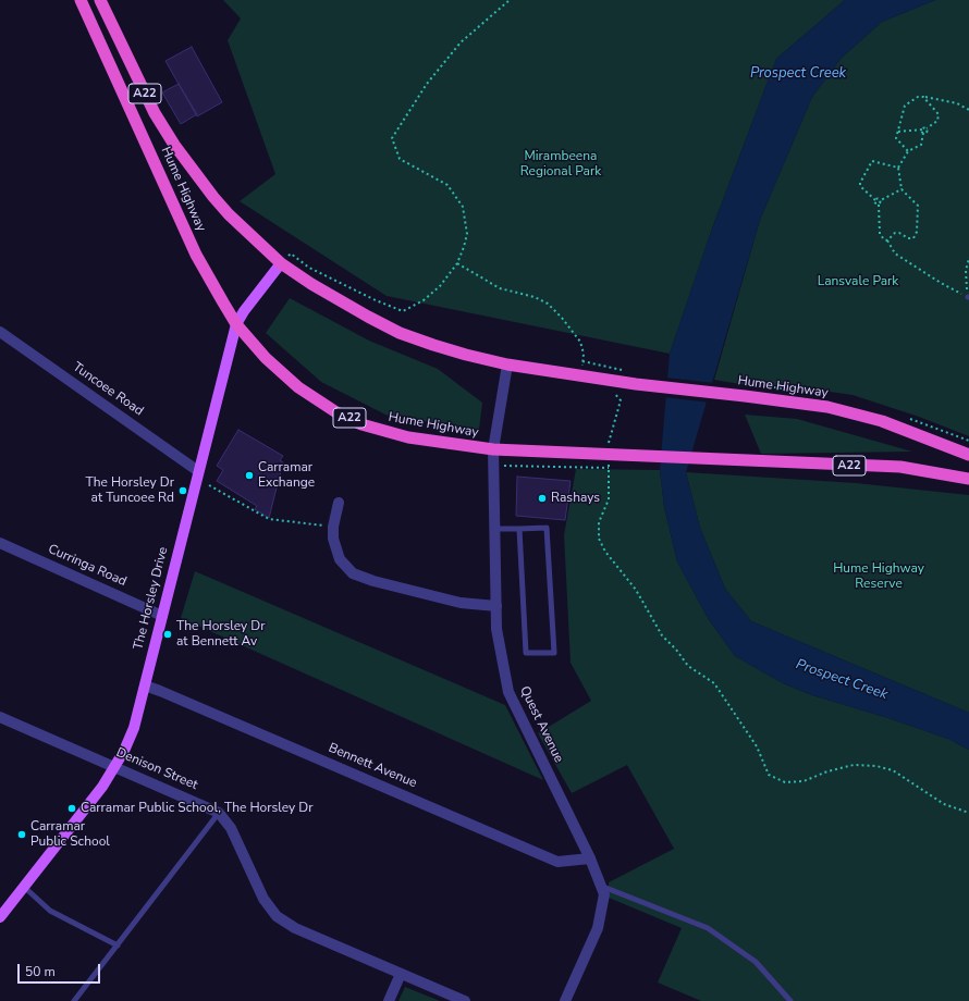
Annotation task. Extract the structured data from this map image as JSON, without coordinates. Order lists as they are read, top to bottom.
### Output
{
  "streets": {
    "highway": ["A22", "Hume Highway"],
    "main road": ["The Horsley Drive"],
    "street": [
      "Tuncoee Road",
      "Curringa Road",
      "Quest Avenue",
      "Bennett Avenue",
      "Denison Street"
    ]
  },
  "crossings": [
    ["Hume Highway", "The Horsley Drive"],
    ["Hume Highway", "Quest Avenue"],
    ["Tuncoee Road", "The Horsley Drive"],
    ["Curringa Road", "The Horsley Drive"],
    ["The Horsley Drive", "Bennett Avenue"],
    ["The Horsley Drive", "Denison Street"],
    ["Quest Avenue", "Bennett Avenue"]
  ],
  "water": ["Prospect Creek"],
  "parks": ["Mirambeena Regional Park", "Lansvale Park", "Hume Highway Reserve"],
  "places": [
    "Carramar Exchange",
    "The Horsley Dr at Tuncoee Rd",
    "Rashays",
    "The Horsley Dr at Bennett Av",
    "Carramar Public School, The Horsley Dr",
    "Carramar Public School"
  ],
  "scale_bar": "50 m"
}
